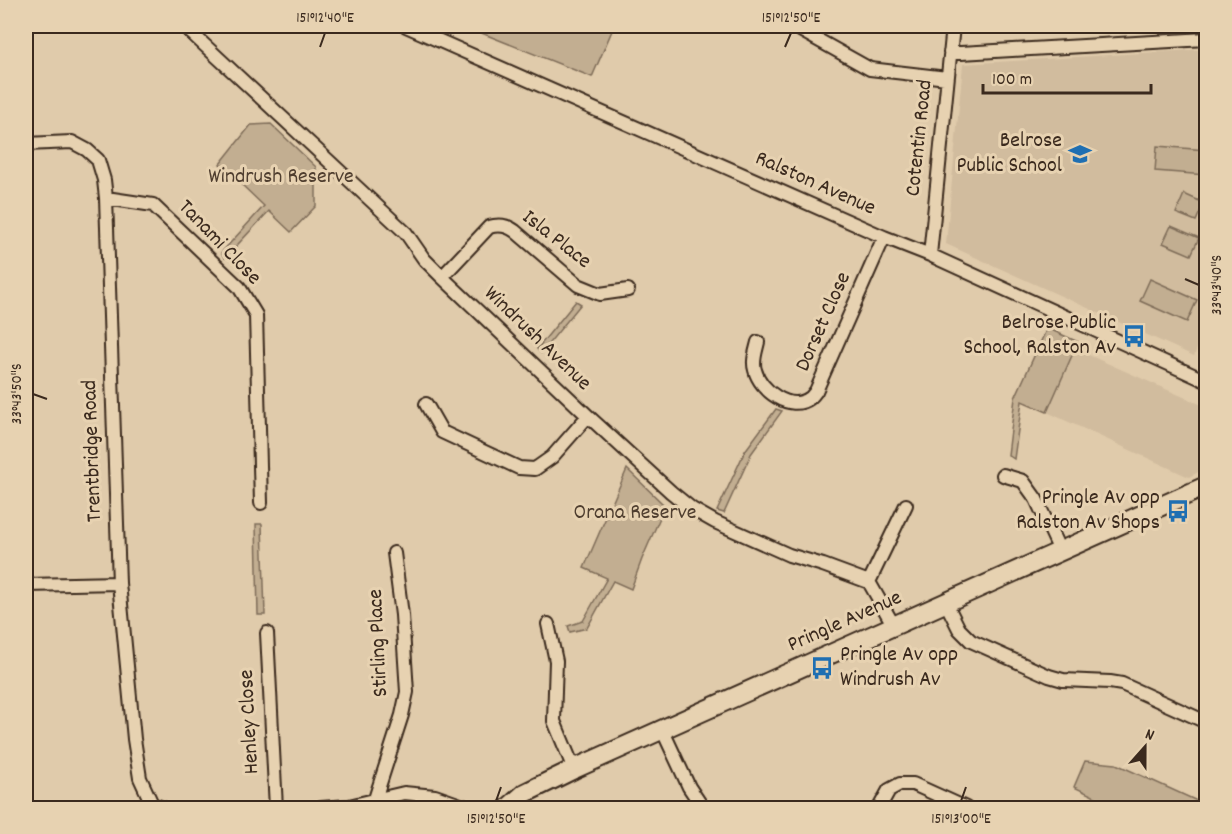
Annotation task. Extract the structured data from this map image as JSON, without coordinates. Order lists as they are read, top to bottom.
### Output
{
  "streets": {
    "street": [
      "Cotentin Road",
      "Ralston Avenue",
      "Isla Place",
      "Tanami Close",
      "Dorset Close",
      "Windrush Avenue",
      "Trentbridge Road",
      "Pringle Avenue",
      "Stirling Place",
      "Henley Close"
    ]
  },
  "crossings": [
    ["Cotentin Road", "Ralston Avenue"],
    ["Ralston Avenue", "Dorset Close"],
    ["Isla Place", "Windrush Avenue"],
    ["Tanami Close", "Trentbridge Road"]
  ],
  "parks": ["Windrush Reserve", "Orana Reserve"],
  "places": {
    "school or university": ["Belrose Public School"],
    "bus stop": ["Belrose Public School, Ralston Av", "Pringle Av opp Ralston Av Shops", "Pringle Av opp Windrush Av"]
  },
  "scale_bar": "100 m",
  "north": "top",
  "coordinates": [
    "151°12'40\"E",
    "151°12'50\"E",
    "33°43'40\"S",
    "33°43'50\"S",
    "151°13'00\"E"
  ]
}
